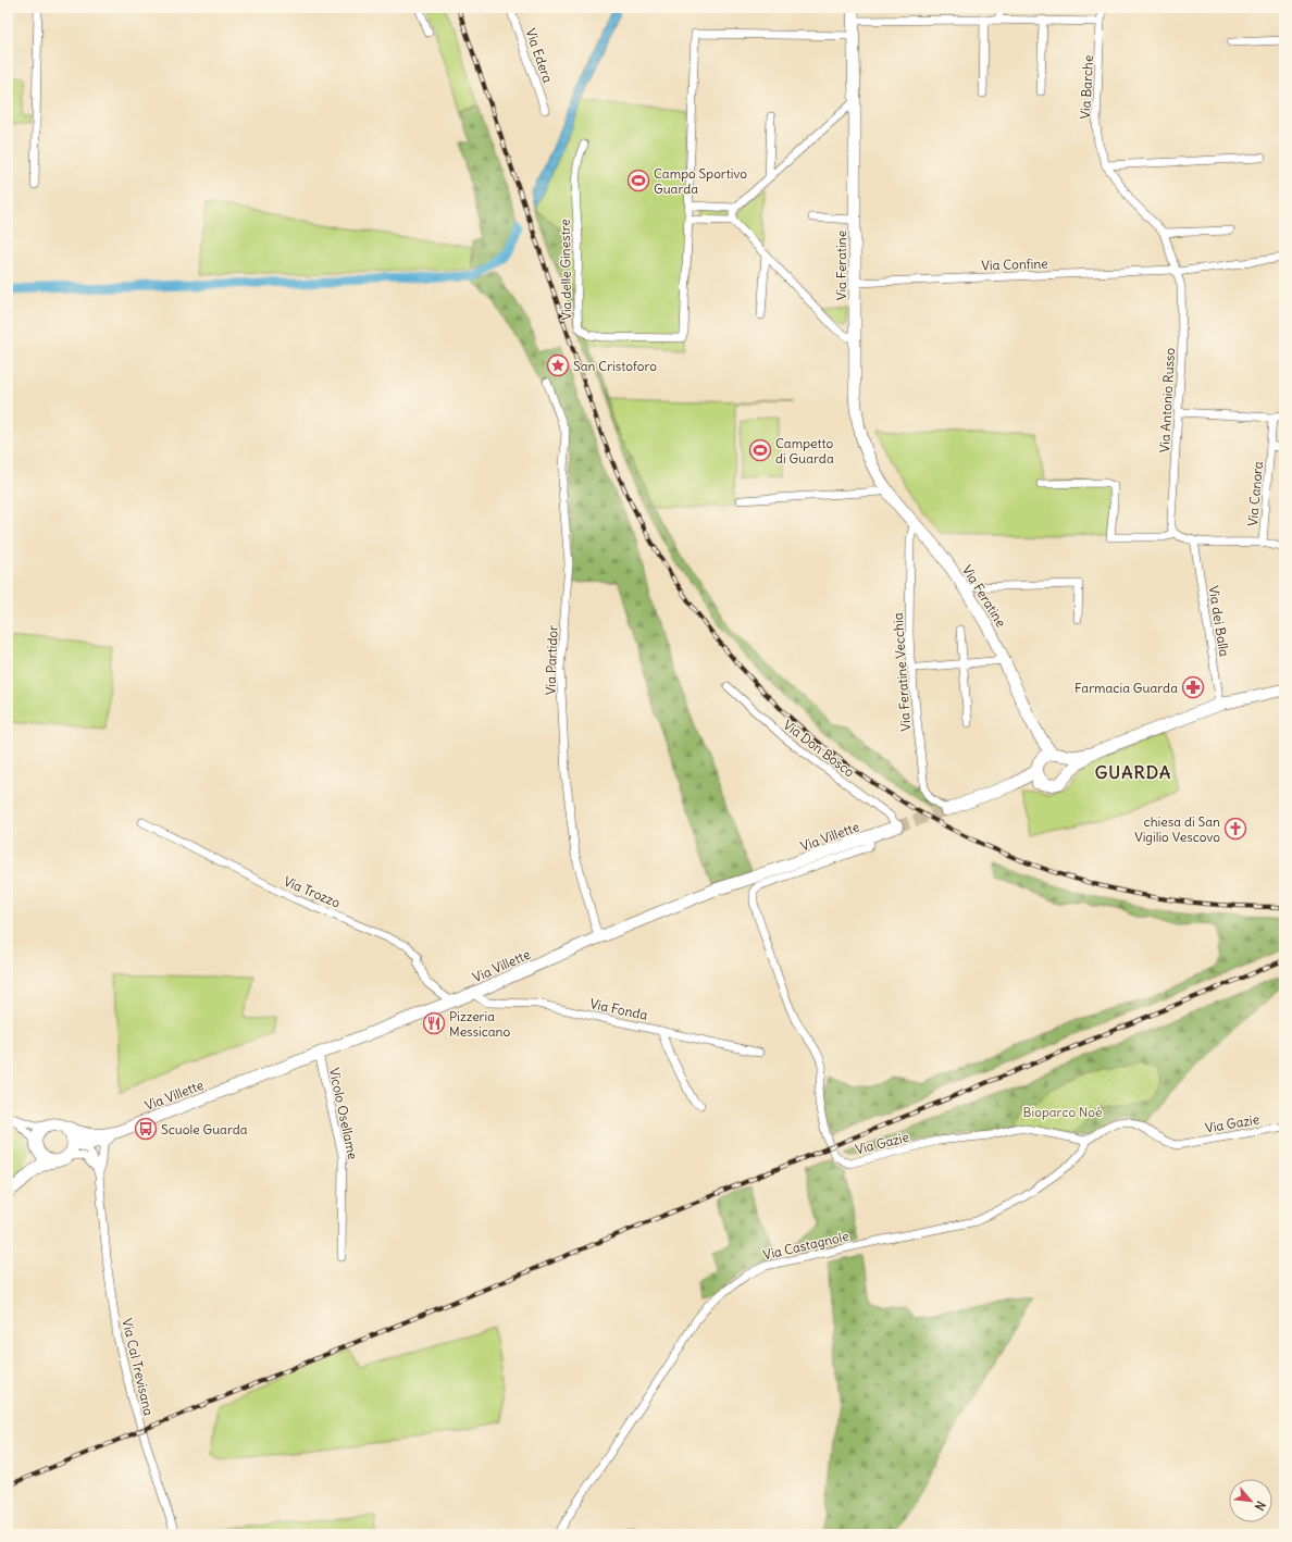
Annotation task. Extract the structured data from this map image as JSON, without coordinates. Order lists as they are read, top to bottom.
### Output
{
  "streets": {
    "street": [
      "Via Edera",
      "Via Barche",
      "Via Confine",
      "Via Feratine",
      "Via delle Ginestre",
      "Via Antonio Russo",
      "Via Canora",
      "Via dei Balla",
      "Via Partidor",
      "Via Feratine Vecchia",
      "Via Don Bosco",
      "Via Villette",
      "Via Trozzo",
      "Via Fonda",
      "Vicolo Osellame",
      "Via Gazie",
      "Via Castagnole",
      "Via Cal Trevisana"
    ]
  },
  "crossings": [
    ["Via Barche", "Via Confine"],
    ["Via Barche", "Via Antonio Russo"],
    ["Via Confine", "Via Feratine"],
    ["Via Confine", "Via Antonio Russo"],
    ["Via Feratine", "Via delle Ginestre"],
    ["Via Feratine", "Via Feratine Vecchia"],
    ["Via Partidor", "Via Villette"],
    ["Via Don Bosco", "Via Villette"],
    ["Via Villette", "Via Trozzo"],
    ["Via Villette", "Via Fonda"],
    ["Via Villette", "Vicolo Osellame"],
    ["Via Villette", "Via Gazie"],
    ["Via Villette", "Via Cal Trevisana"],
    ["Via Gazie", "Via Castagnole"]
  ],
  "districts": ["GUARDA"],
  "parks": ["Bioparco Noè"],
  "places": {
    "sports": ["Campo Sportivo Guarda", "Campetto di Guarda"],
    "place": ["San Cristoforo"],
    "pharmacy": ["Farmacia Guarda"],
    "church": ["chiesa di San Vigilio Vescovo"],
    "restaurant": ["Pizzeria Messicano"],
    "bus stop": ["Scuole Guarda"]
  },
  "north": "bottom right"
}
